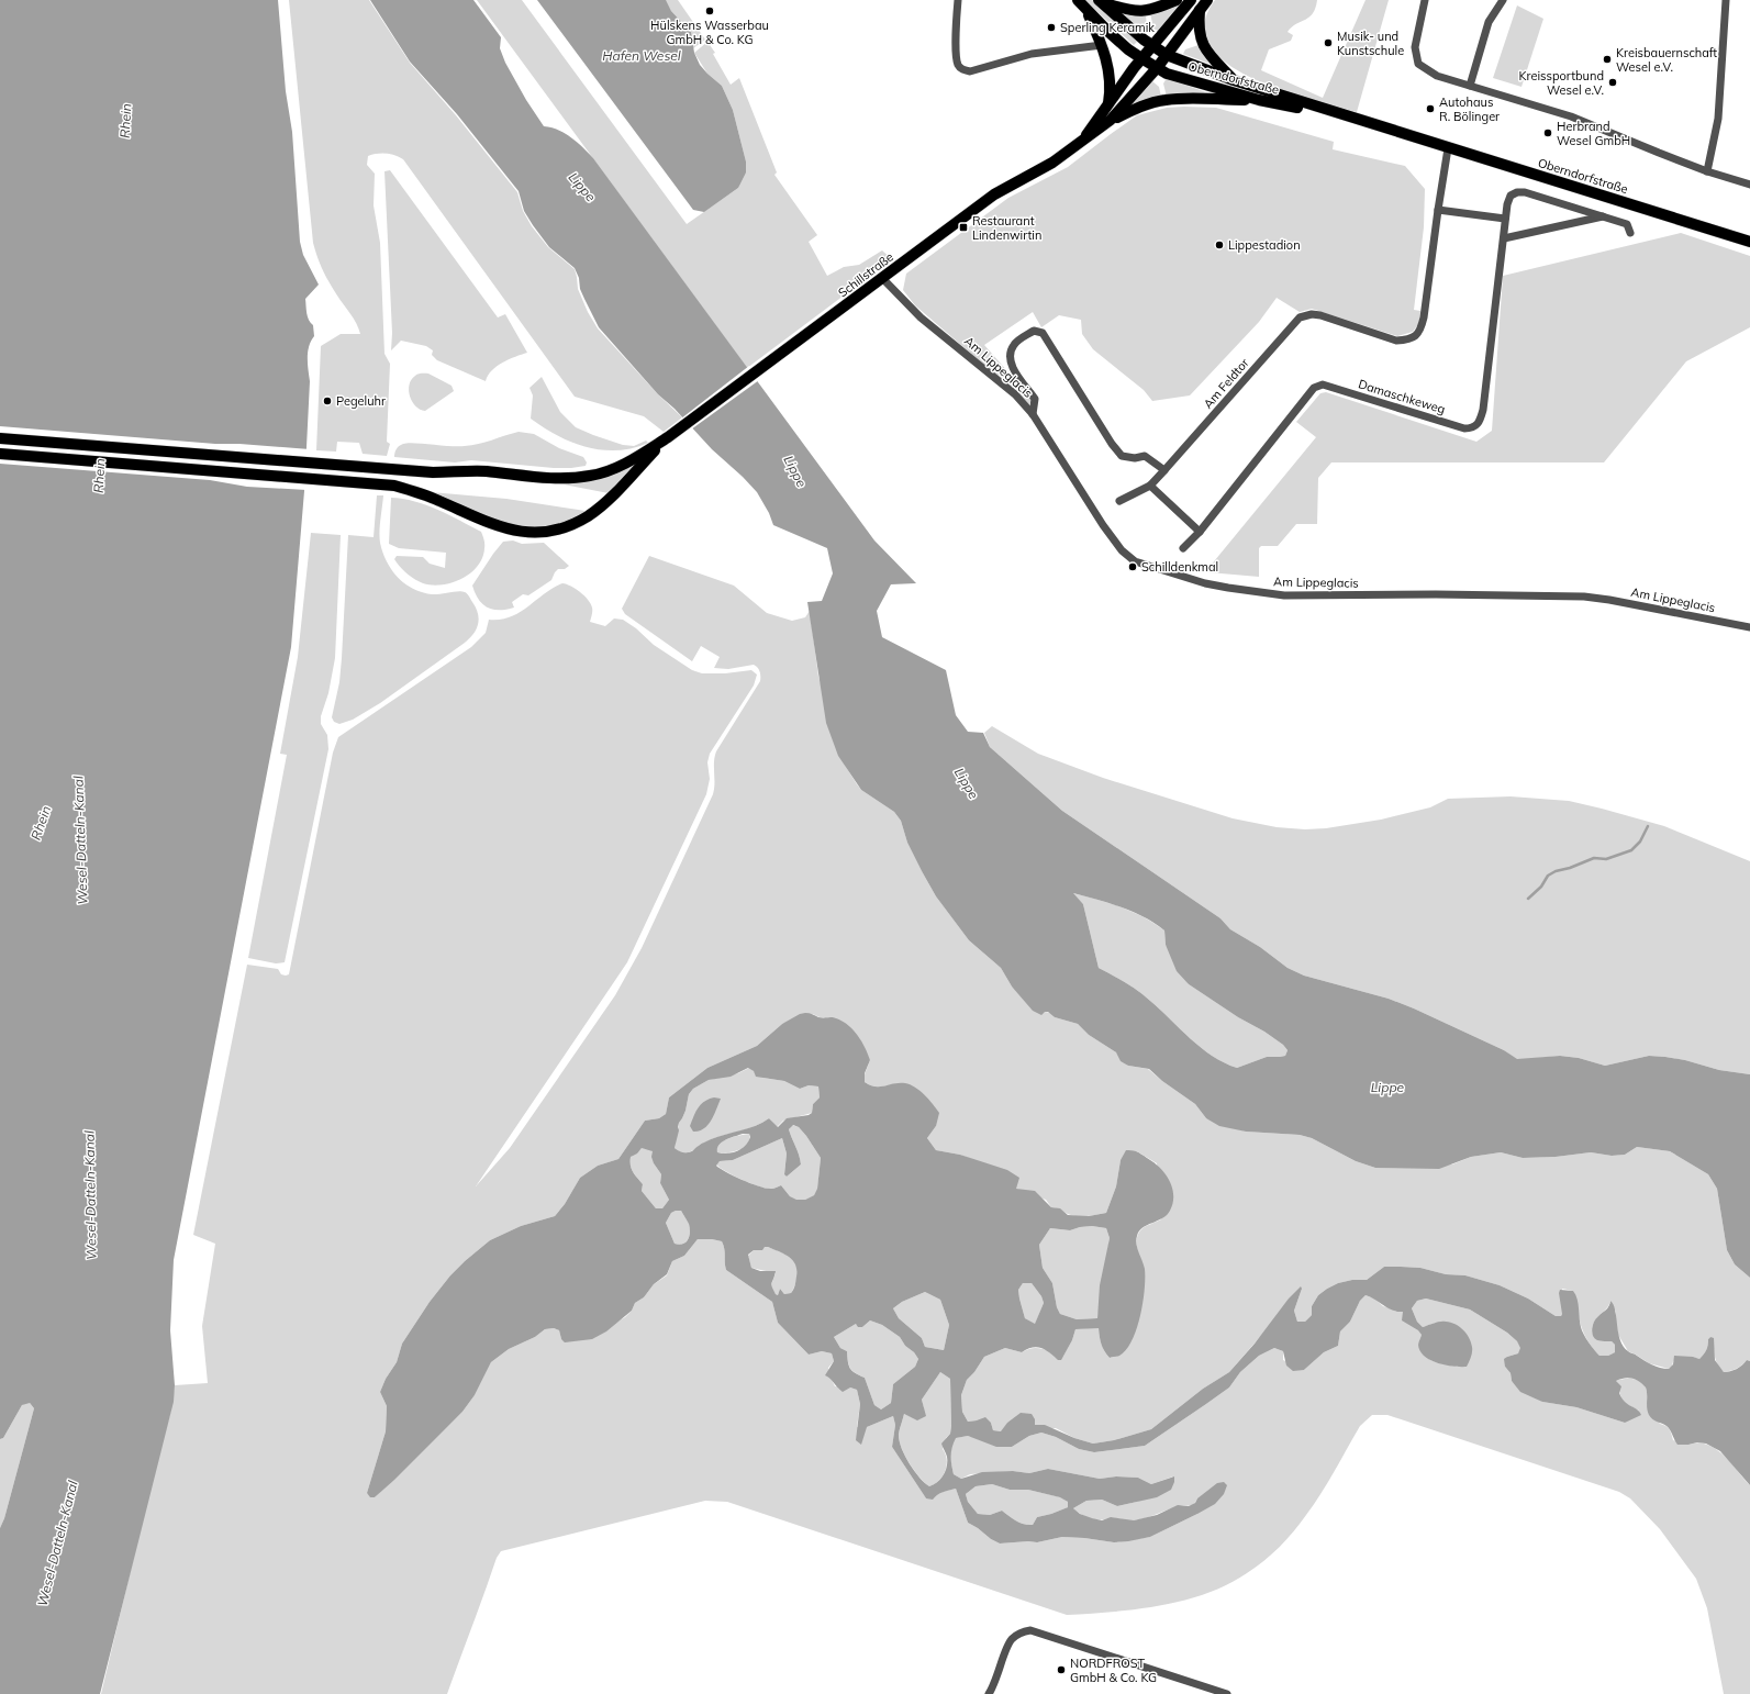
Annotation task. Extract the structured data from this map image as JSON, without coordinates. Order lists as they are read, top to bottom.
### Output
{
  "streets": {
    "main road": ["Oberndorfstraße", "Schillstraße"],
    "street": ["Am Lippeglacis", "Am Feldtor", "Damaschkeweg"]
  },
  "crossings": [
    ["Oberndorfstraße", "Schillstraße"],
    ["Oberndorfstraße", "Am Feldtor"],
    ["Schillstraße", "Am Lippeglacis"]
  ],
  "water": [
    "Hafen Wesel",
    "Rhein",
    "Lippe",
    "Wesel-Datteln-Kanal"
  ],
  "places": {
    "other": [
      "Hülskens Wasserbau GmbH & Co. KG",
      "Sperling Keramik",
      "Musik- und Kunstschule",
      "Kreisbauernschaft Wesel e.V.",
      "Kreissportbund Wesel e.V.",
      "Autohaus R. Bölinger",
      "Herbrand Wesel GmbH",
      "Lippestadion",
      "Pegeluhr",
      "Schilldenkmal",
      "NORDFROST GmbH & Co. KG"
    ],
    "transit": ["Restaurant Lindenwirtin"]
  }
}
